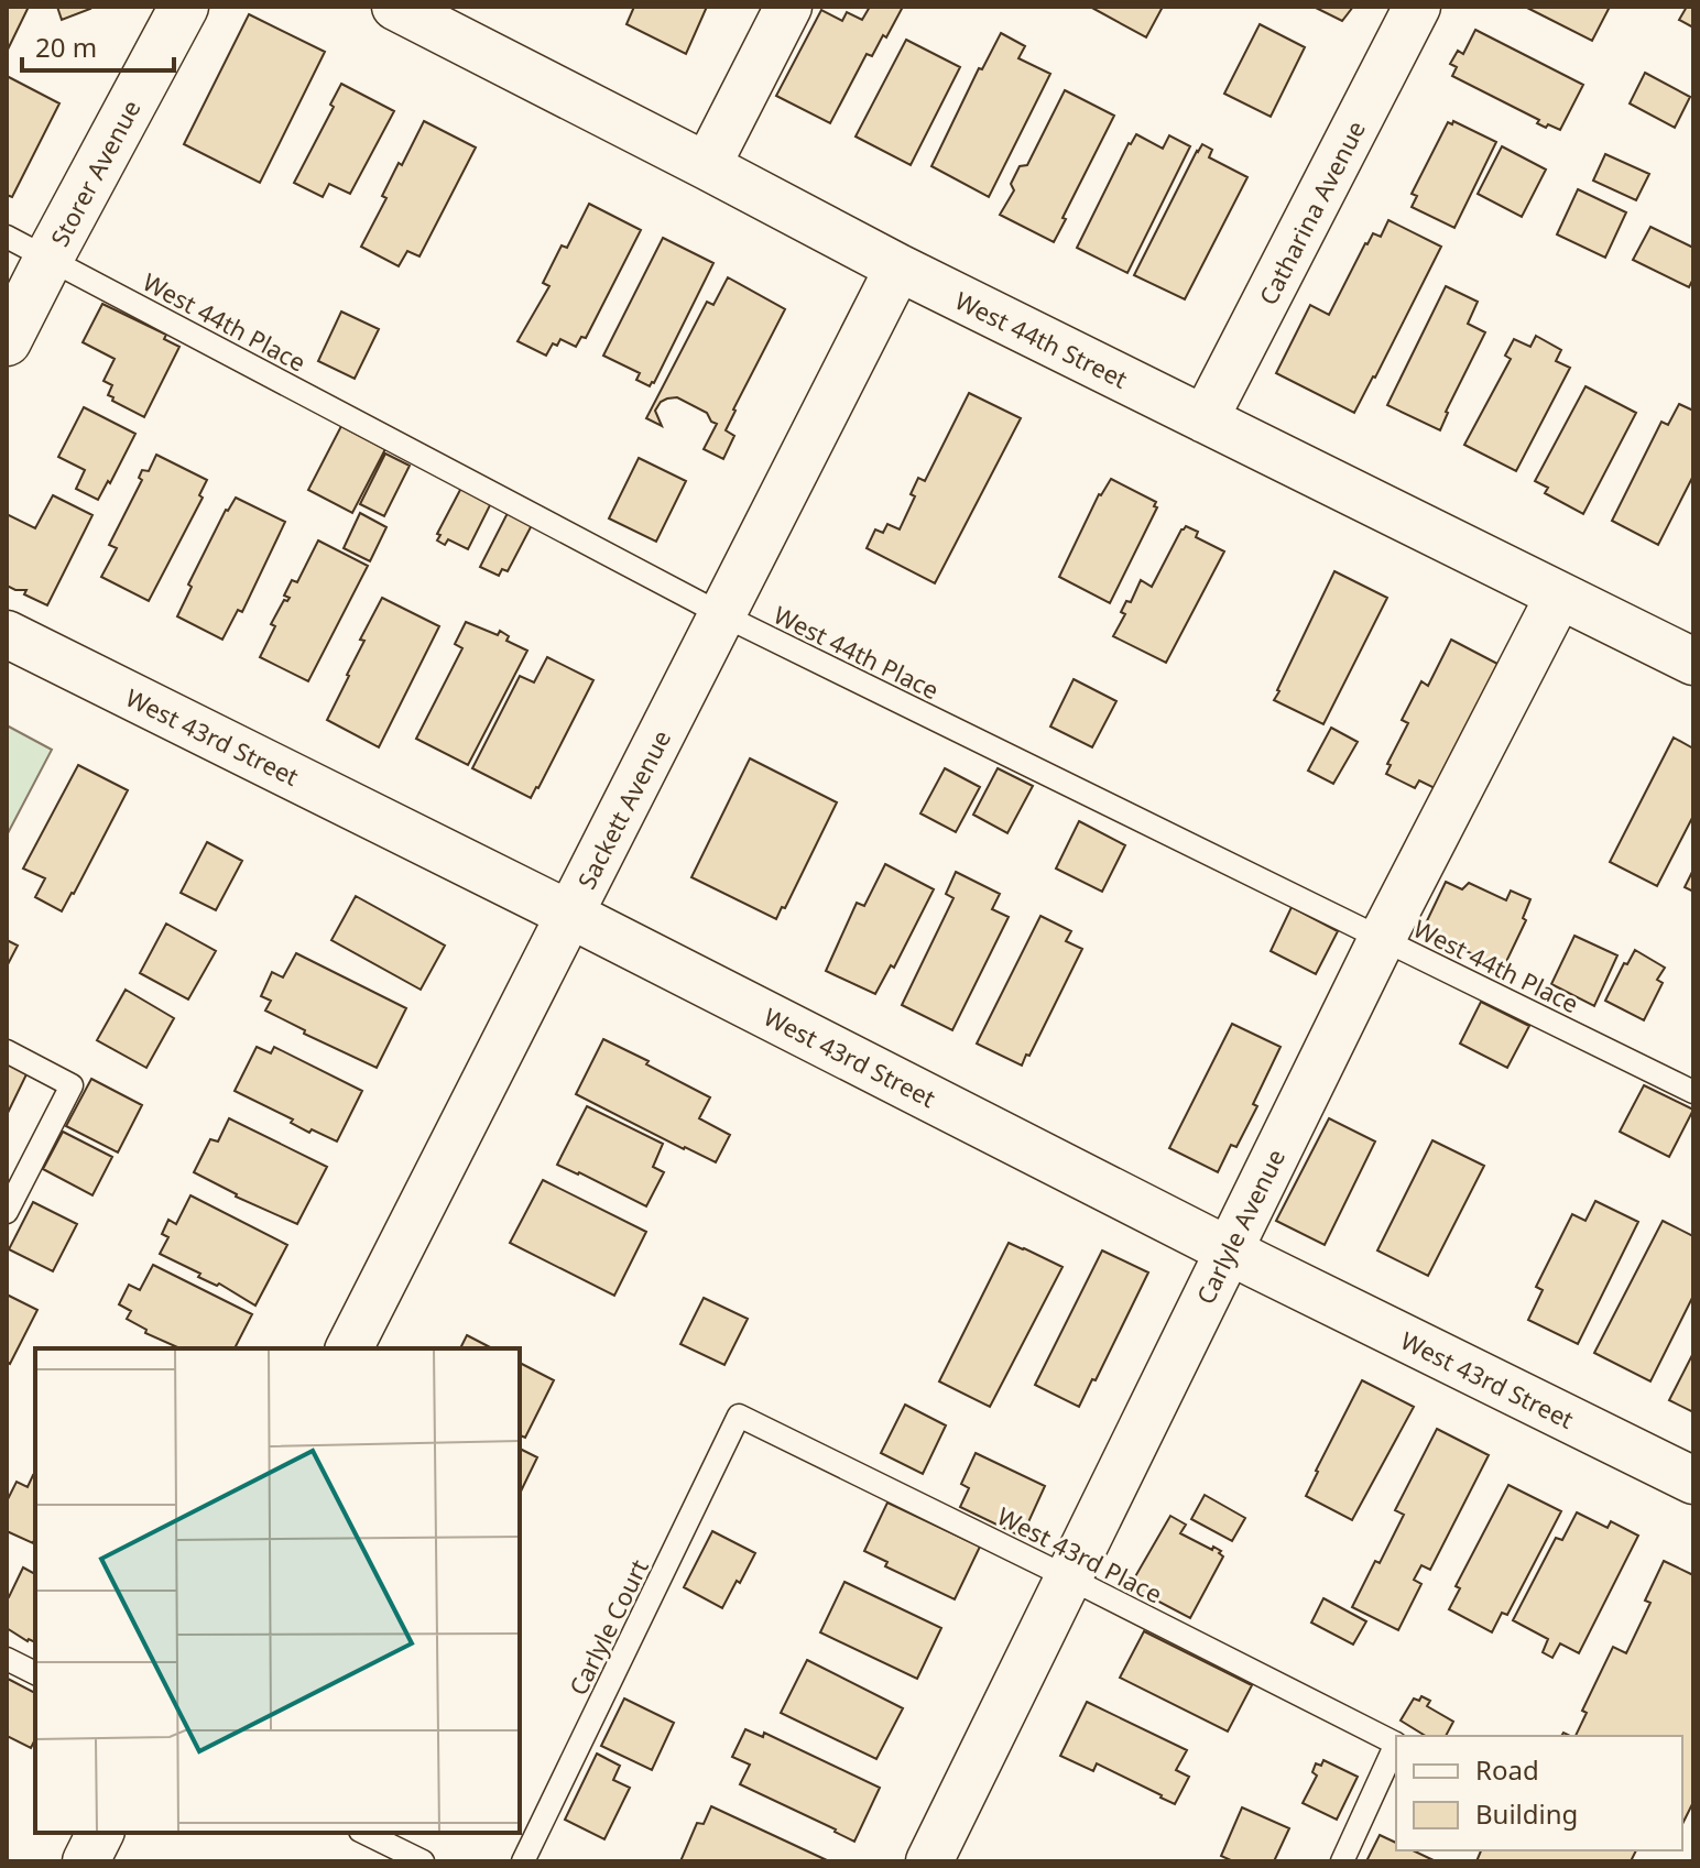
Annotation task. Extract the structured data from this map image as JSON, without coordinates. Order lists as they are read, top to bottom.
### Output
{
  "streets": {
    "street": [
      "Storer Avenue",
      "Catharina Avenue",
      "West 44th Street",
      "West 43rd Street",
      "Sackett Avenue",
      "Carlyle Avenue"
    ],
    "lane": ["West 44th Place", "West 43rd Place", "Carlyle Court"]
  },
  "crossings": [
    ["Storer Avenue", "West 44th Place"],
    ["Catharina Avenue", "West 44th Street"],
    ["West 44th Place", "Sackett Avenue"],
    ["West 44th Place", "Carlyle Avenue"],
    ["West 44th Street", "Sackett Avenue"],
    ["West 44th Street", "Carlyle Avenue"],
    ["West 43rd Street", "Sackett Avenue"],
    ["West 43rd Street", "Carlyle Avenue"],
    ["Carlyle Avenue", "West 43rd Place"],
    ["West 43rd Place", "Carlyle Court"]
  ],
  "legend": ["Road", "Building"],
  "scale_bar": "20 m"
}
